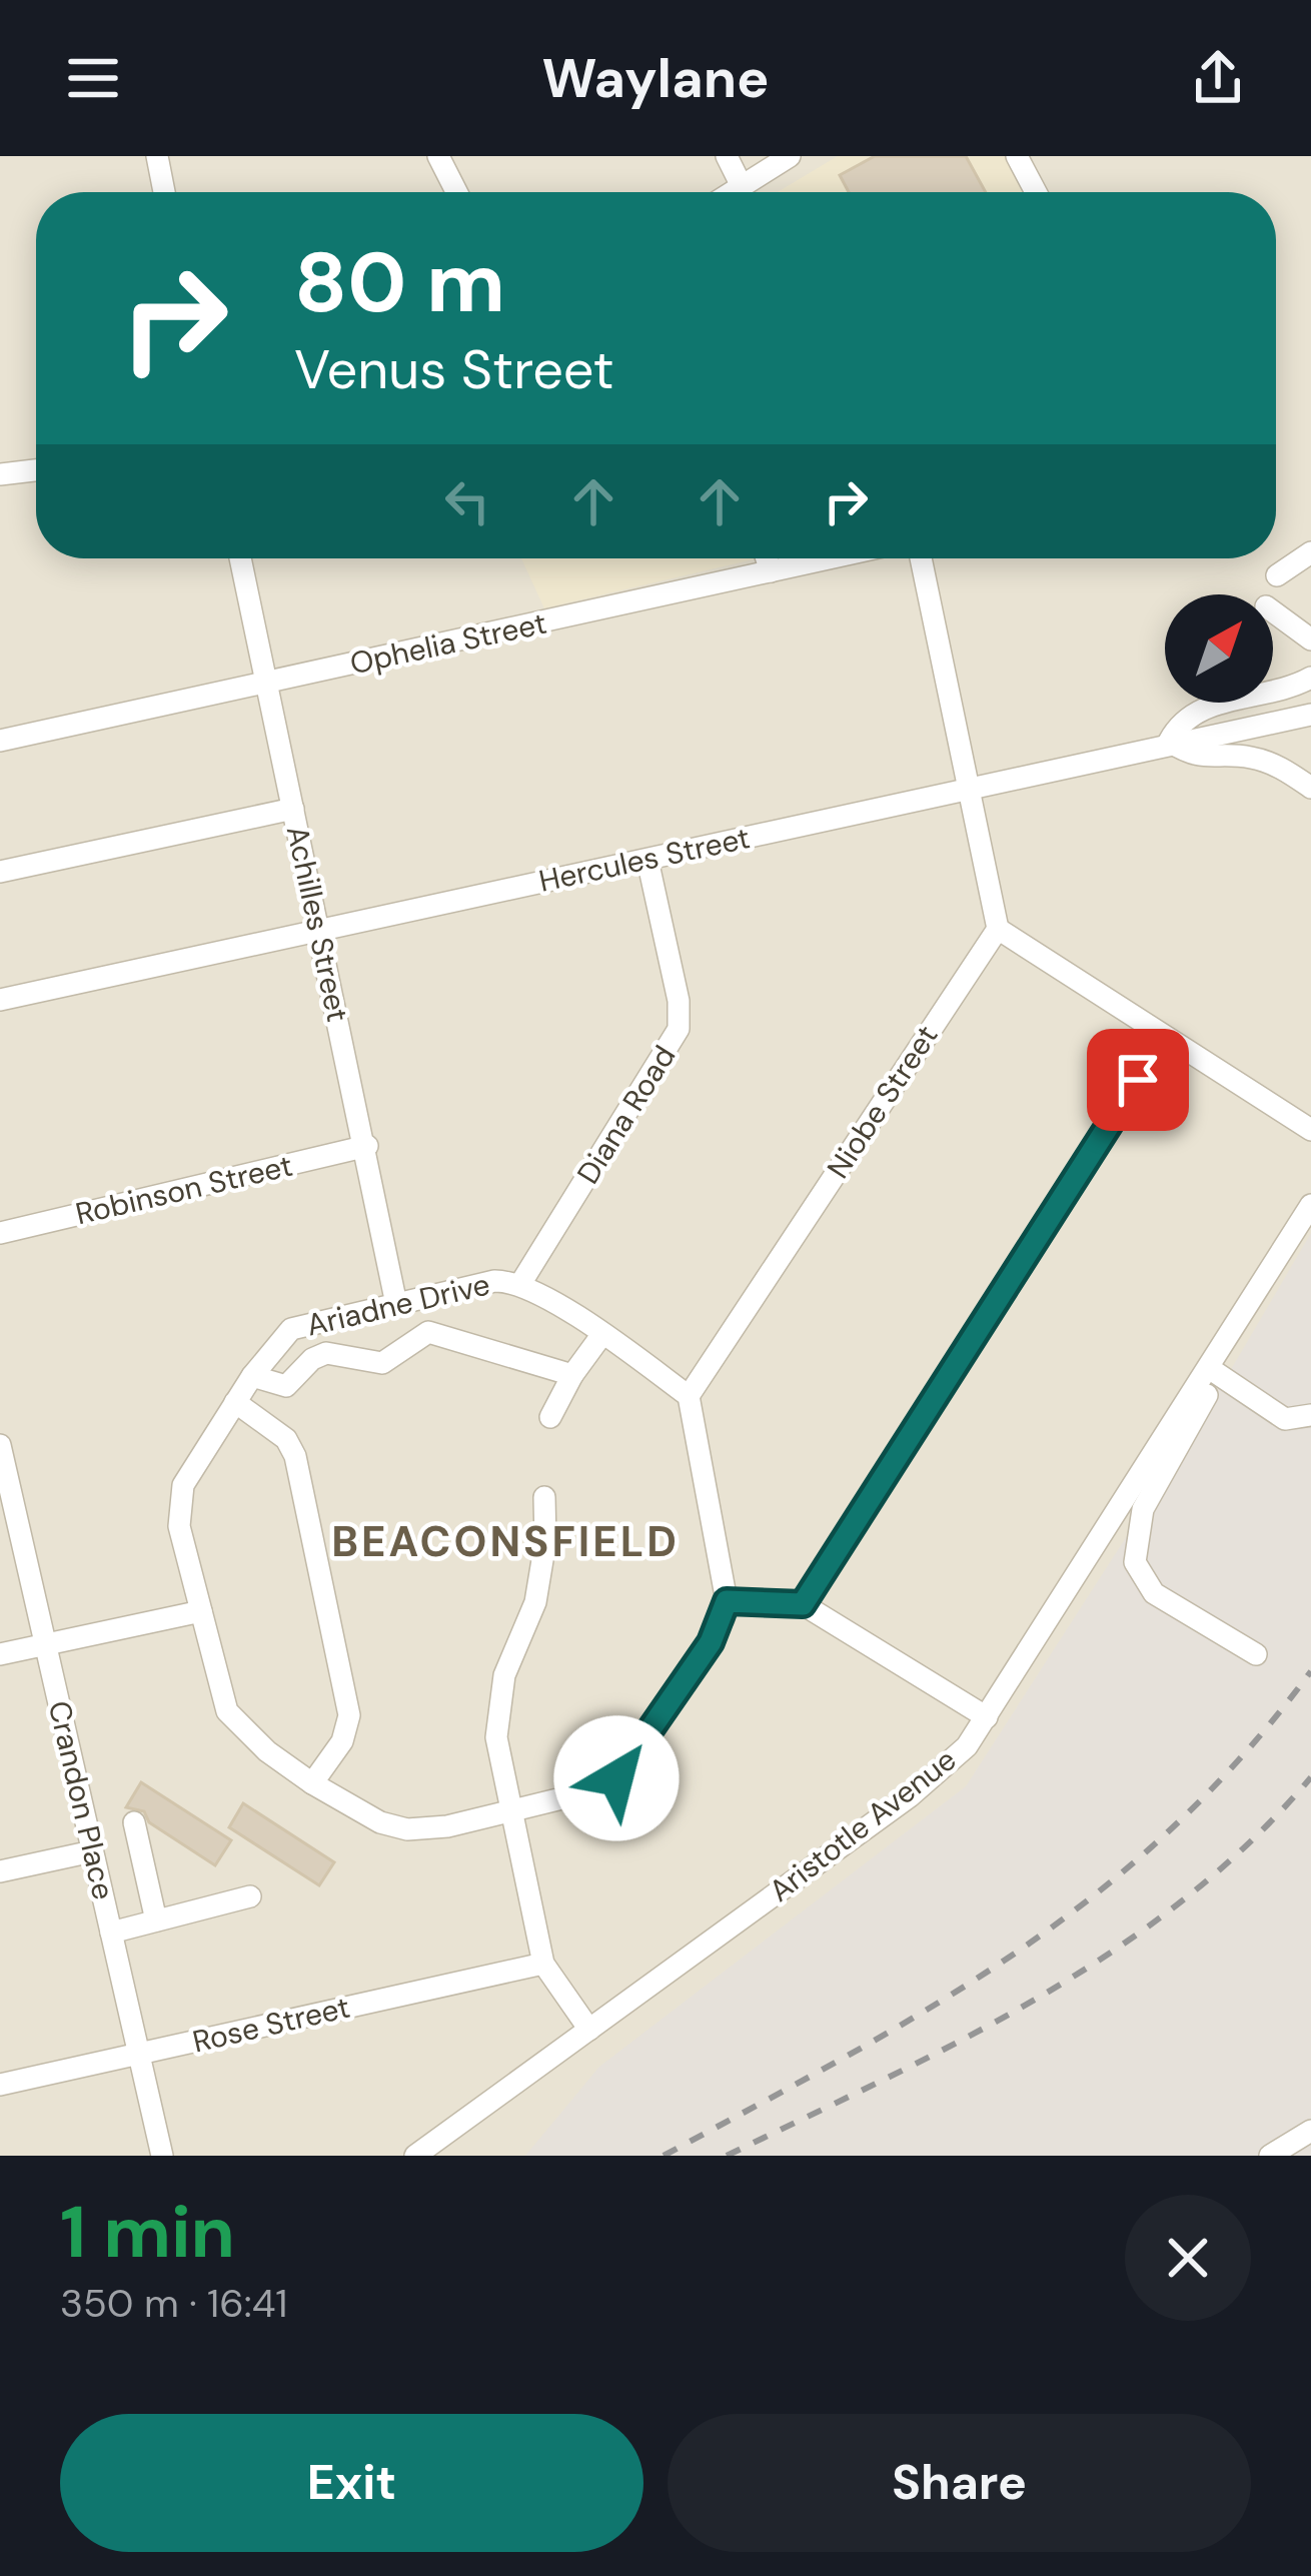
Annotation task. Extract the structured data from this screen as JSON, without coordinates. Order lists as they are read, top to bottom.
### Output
{
  "streets": {
    "street": [
      "Ophelia Street",
      "Hercules Street",
      "Achilles Street",
      "Niobe Street",
      "Diana Road",
      "Robinson Street",
      "Ariadne Drive",
      "Crandon Place",
      "Aristotle Avenue",
      "Rose Street"
    ]
  },
  "crossings": [
    ["Ophelia Street", "Achilles Street"],
    ["Hercules Street", "Achilles Street"],
    ["Hercules Street", "Diana Road"],
    ["Achilles Street", "Robinson Street"],
    ["Achilles Street", "Ariadne Drive"],
    ["Niobe Street", "Ariadne Drive"],
    ["Diana Road", "Ariadne Drive"],
    ["Crandon Place", "Rose Street"]
  ],
  "districts": ["BEACONSFIELD"],
  "north": "top right",
  "page": {
    "header": "Waylane",
    "turn": ["80 m", "Venus Street"],
    "heading": ["1 min", "350 m · 16:41"],
    "buttons": ["Exit", "Share"]
  }
}
